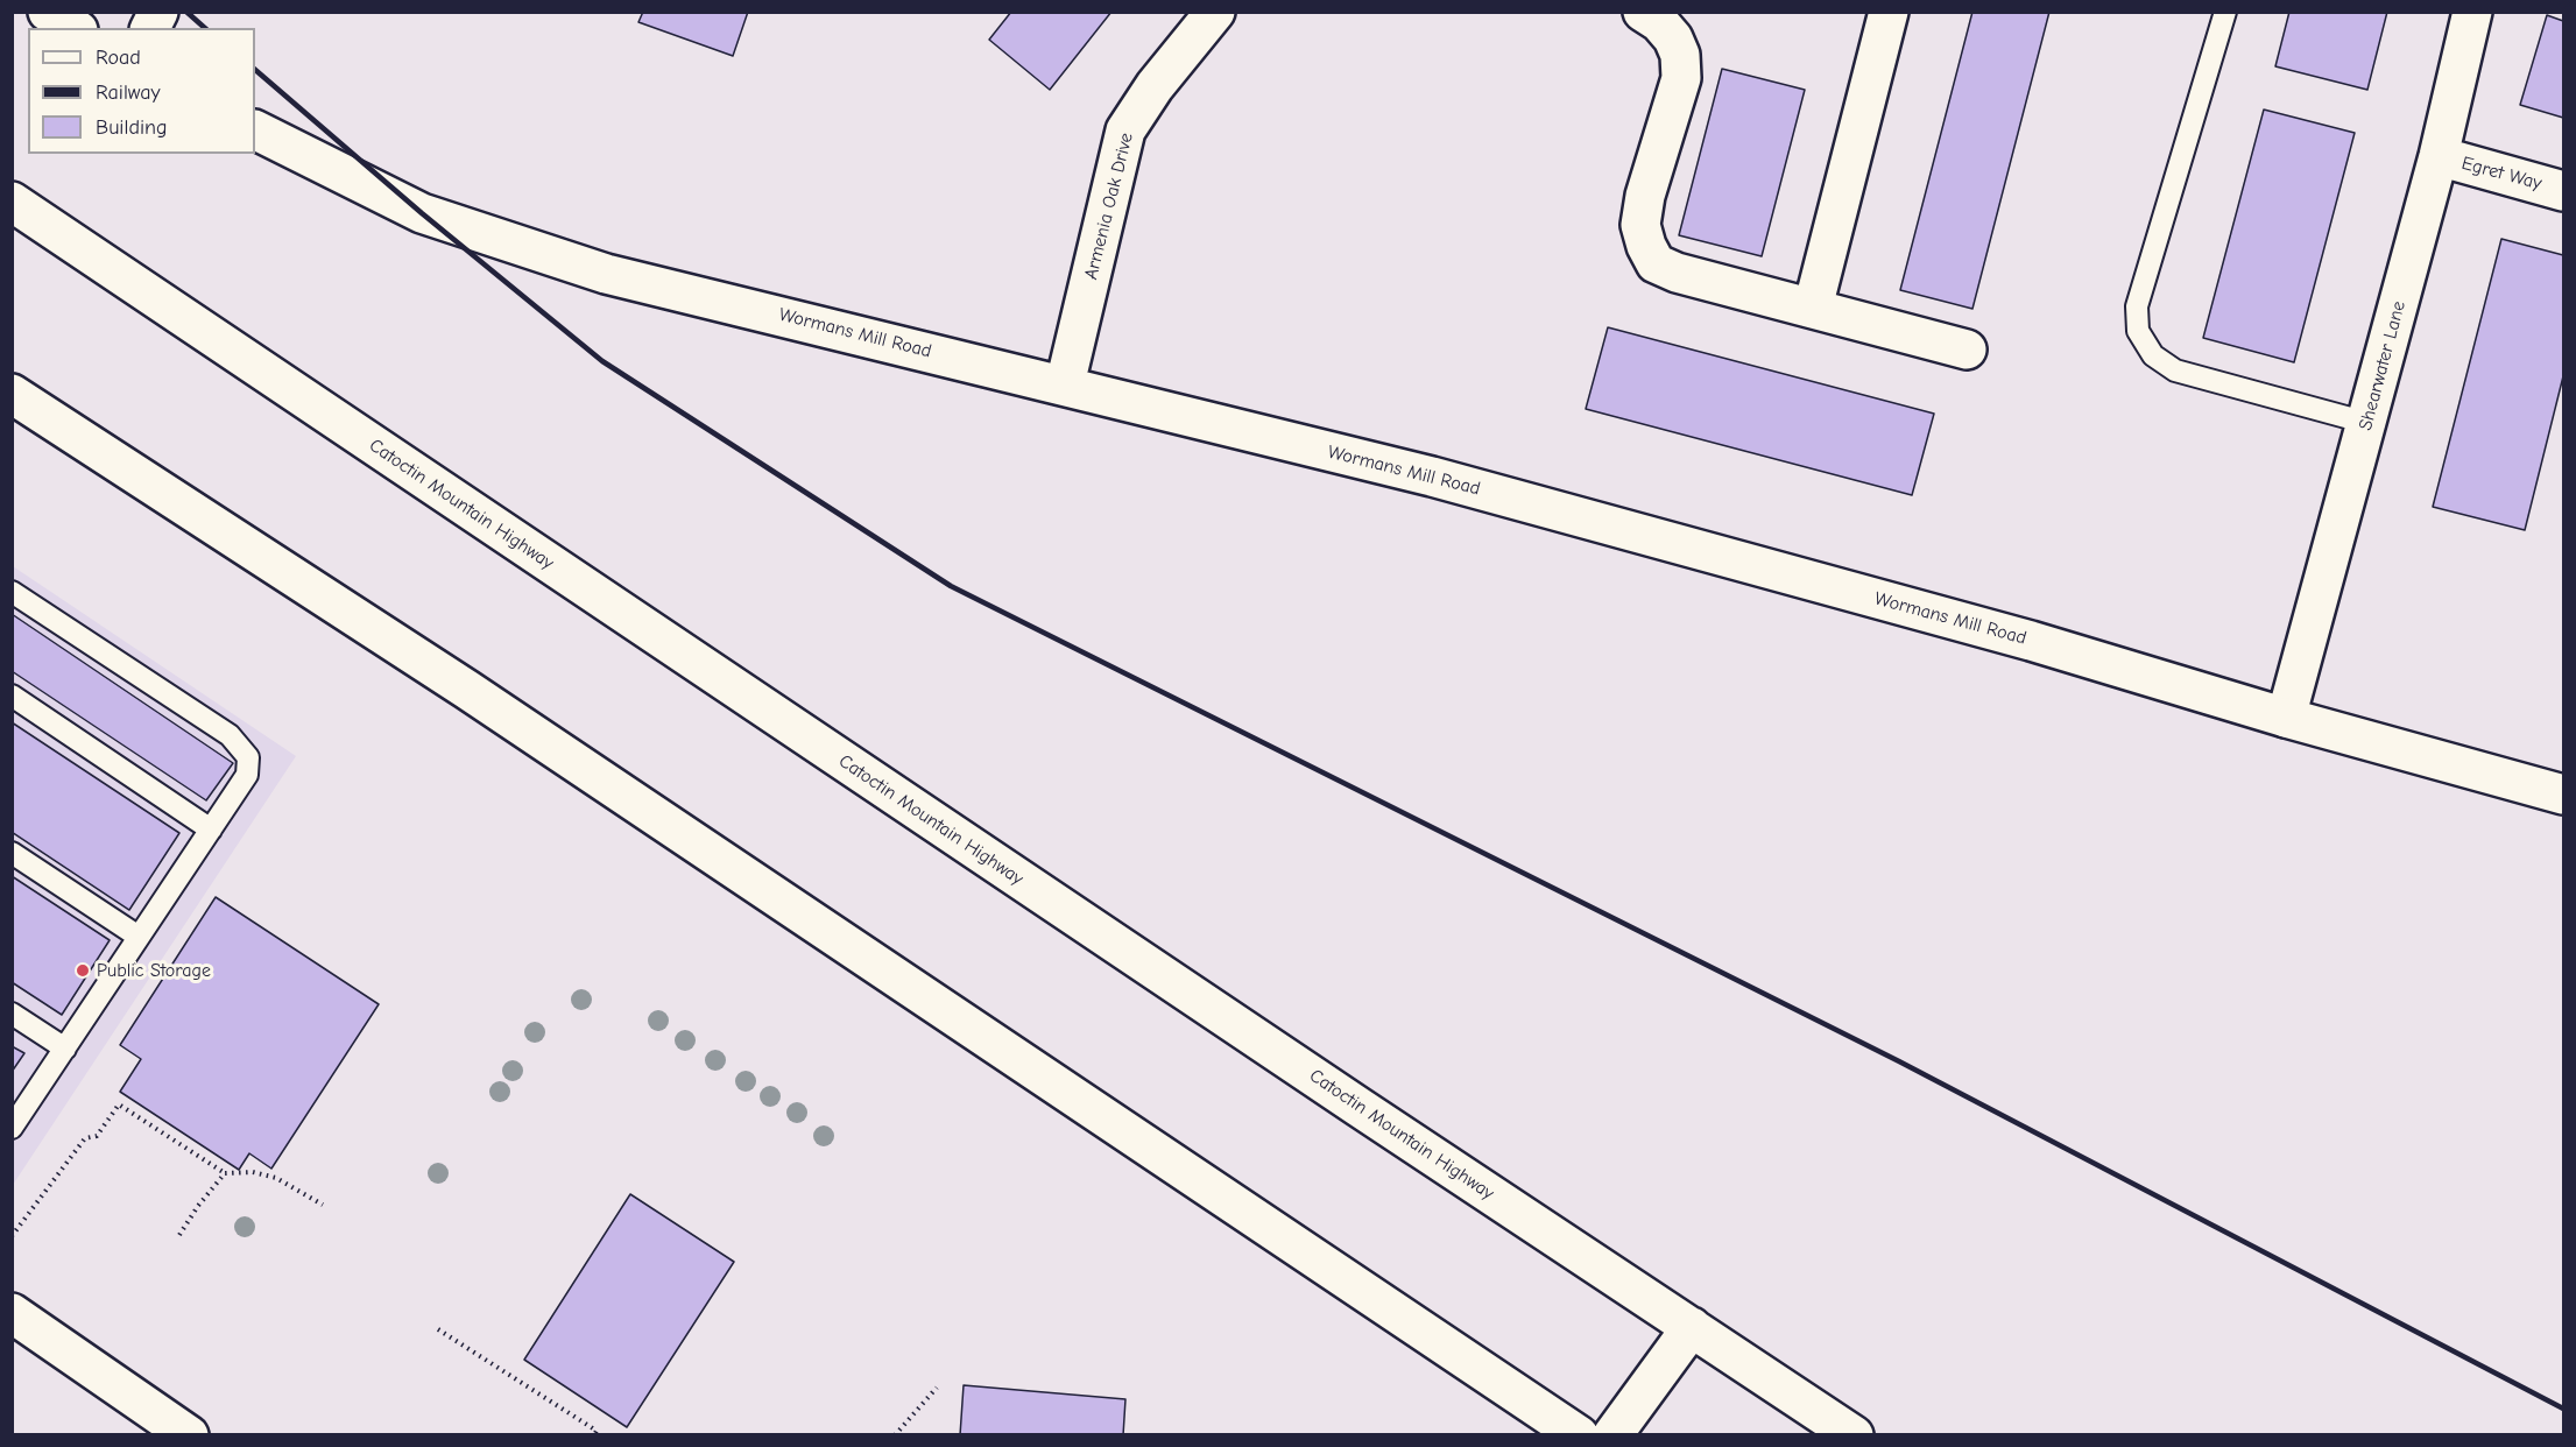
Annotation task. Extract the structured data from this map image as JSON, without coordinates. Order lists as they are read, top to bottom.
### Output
{
  "streets": {
    "main road": [
      "Egret Way",
      "Armenia Oak Drive",
      "Wormans Mill Road",
      "Shearwater Lane",
      "Catoctin Mountain Highway"
    ]
  },
  "crossings": [
    ["Egret Way", "Shearwater Lane"],
    ["Armenia Oak Drive", "Wormans Mill Road"],
    ["Wormans Mill Road", "Shearwater Lane"]
  ],
  "places": ["Public Storage"],
  "legend": ["Road", "Railway", "Building"]
}
